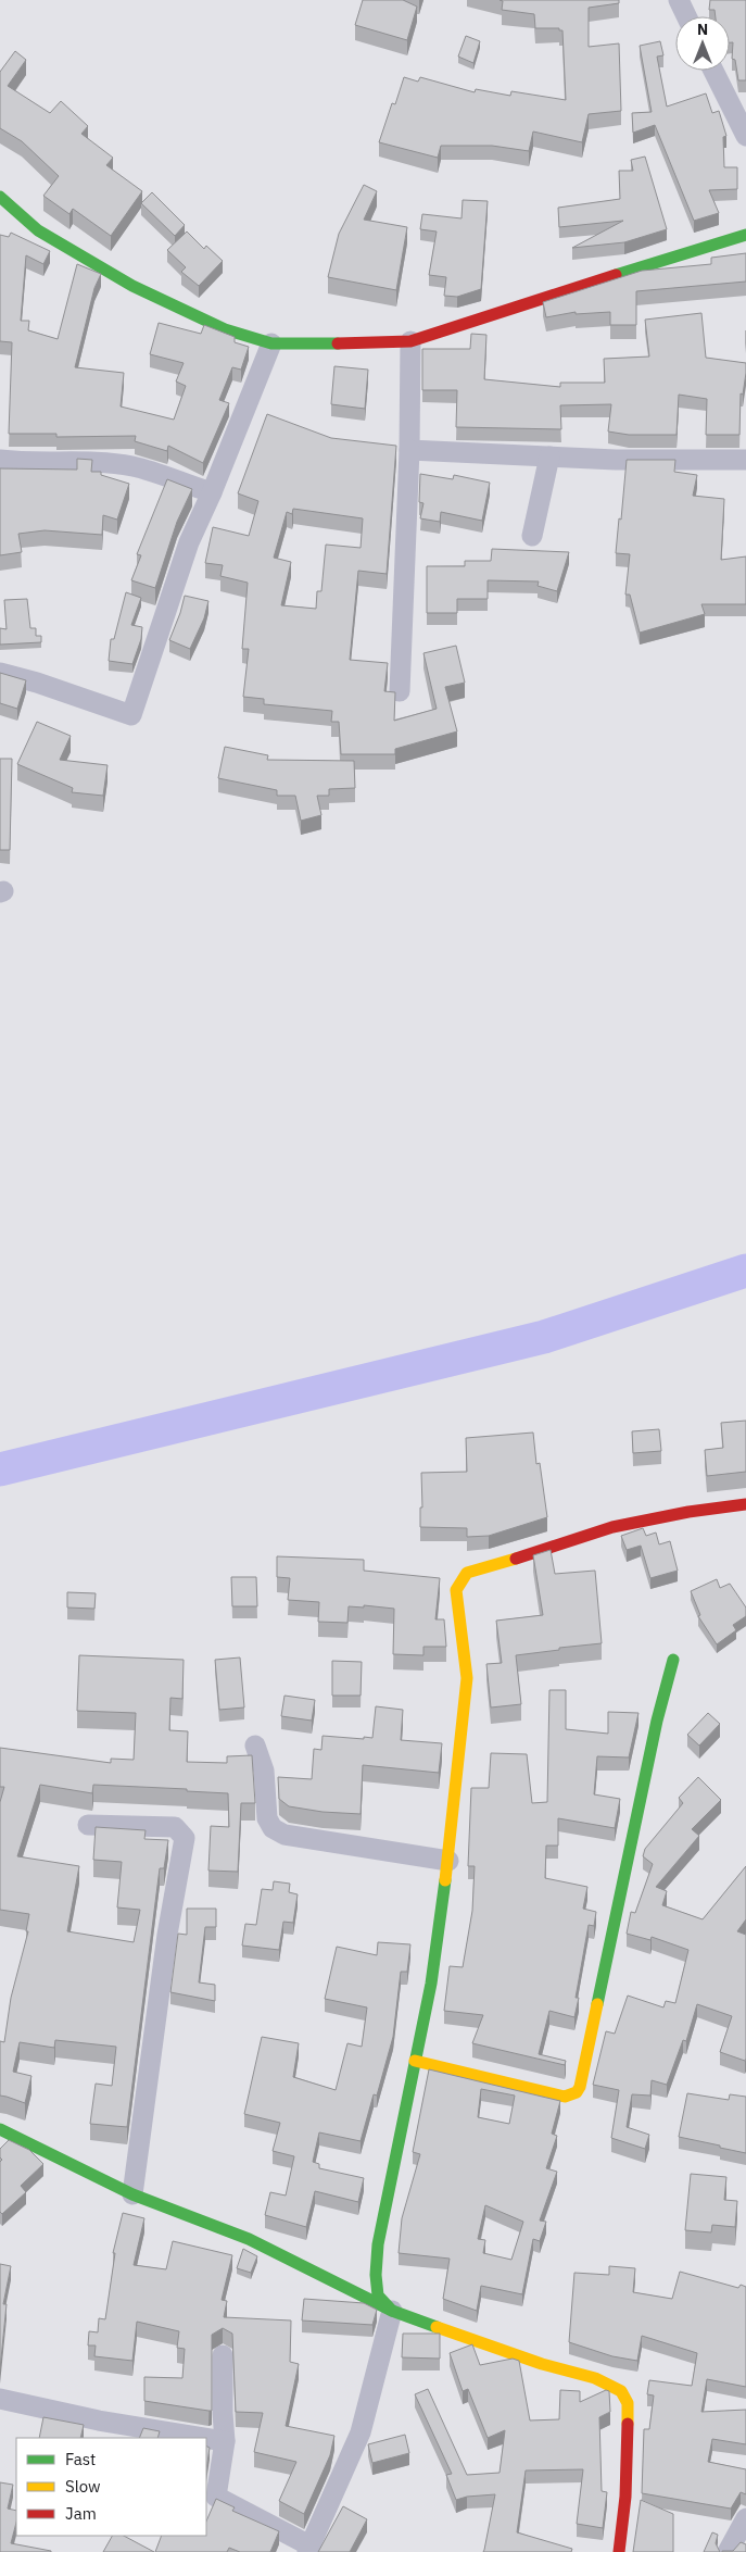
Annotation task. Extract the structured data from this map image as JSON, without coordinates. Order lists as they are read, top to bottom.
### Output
{
  "legend": ["Fast", "Slow", "Jam"],
  "north": "top"
}
